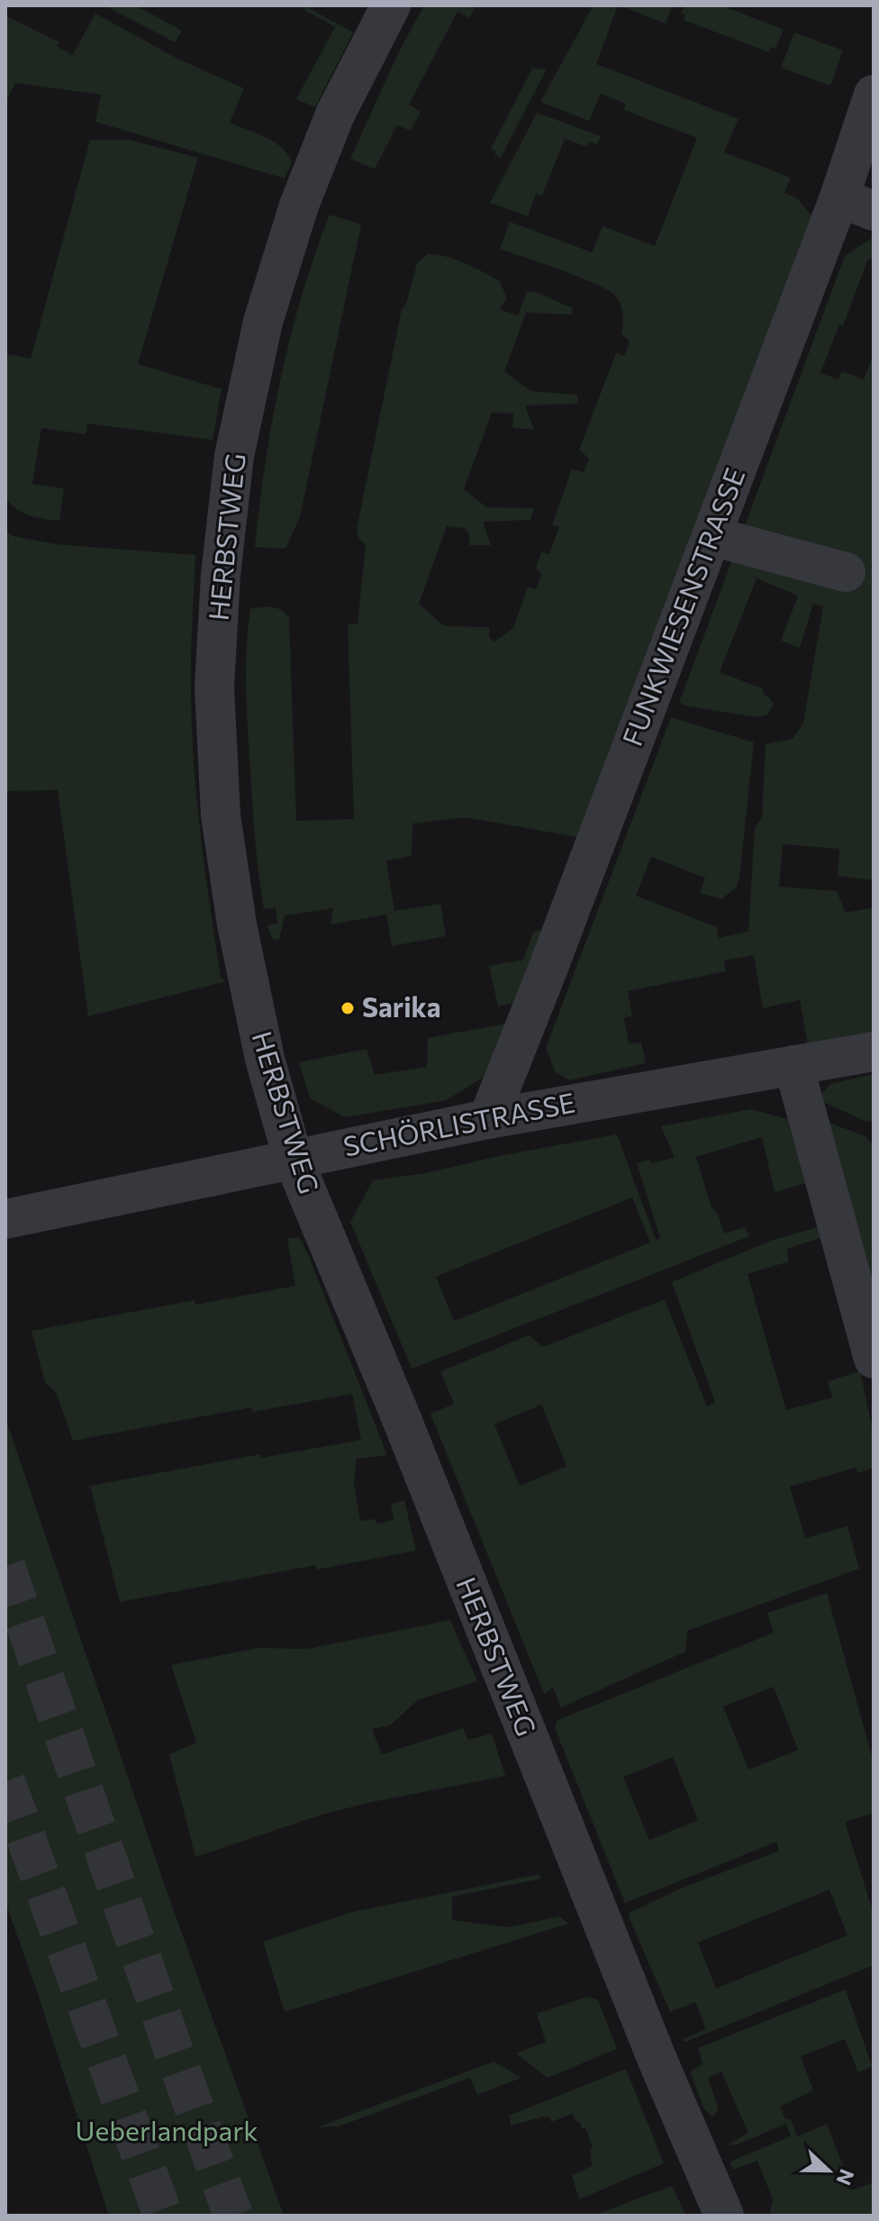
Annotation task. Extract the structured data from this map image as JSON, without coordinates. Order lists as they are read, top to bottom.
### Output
{
  "streets": {
    "street": ["HERBSTWEG", "FUNKWIESENSTRASSE", "SCHÖRLISTRASSE"]
  },
  "crossings": [
    ["HERBSTWEG", "SCHÖRLISTRASSE"],
    ["FUNKWIESENSTRASSE", "SCHÖRLISTRASSE"]
  ],
  "parks": ["Ueberlandpark"],
  "places": ["Sarika"],
  "north": "right"
}
